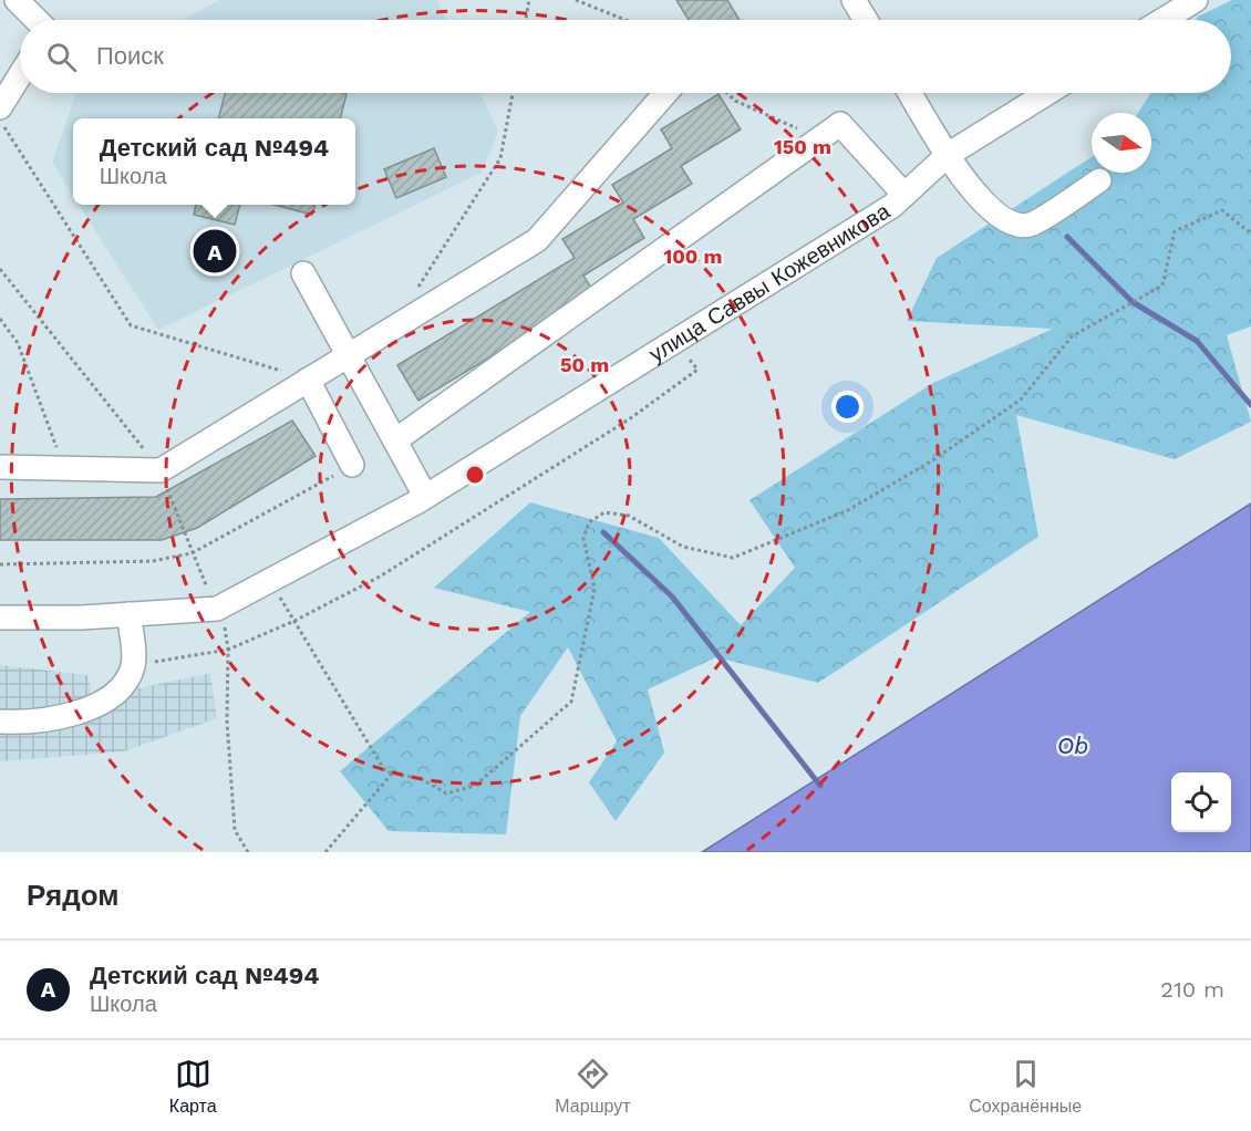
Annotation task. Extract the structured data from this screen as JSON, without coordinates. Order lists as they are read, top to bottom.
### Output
{
  "streets": {
    "street": ["улица Саввы Кожевникова"]
  },
  "water": ["Ob"],
  "north": "right",
  "page": {
    "search": "Поиск",
    "popup": ["Детский сад №494", "Школа"],
    "pins": "A",
    "heading": "Рядом",
    "list": [
      {
        "mark": "A",
        "name": "Детский сад №494",
        "note": "Школа",
        "value": "210 m"
      }
    ],
    "nav": ["Карта", "Маршрут", "Сохранённые"]
  },
  "rings": ["150 m", "100 m", "50 m"]
}
